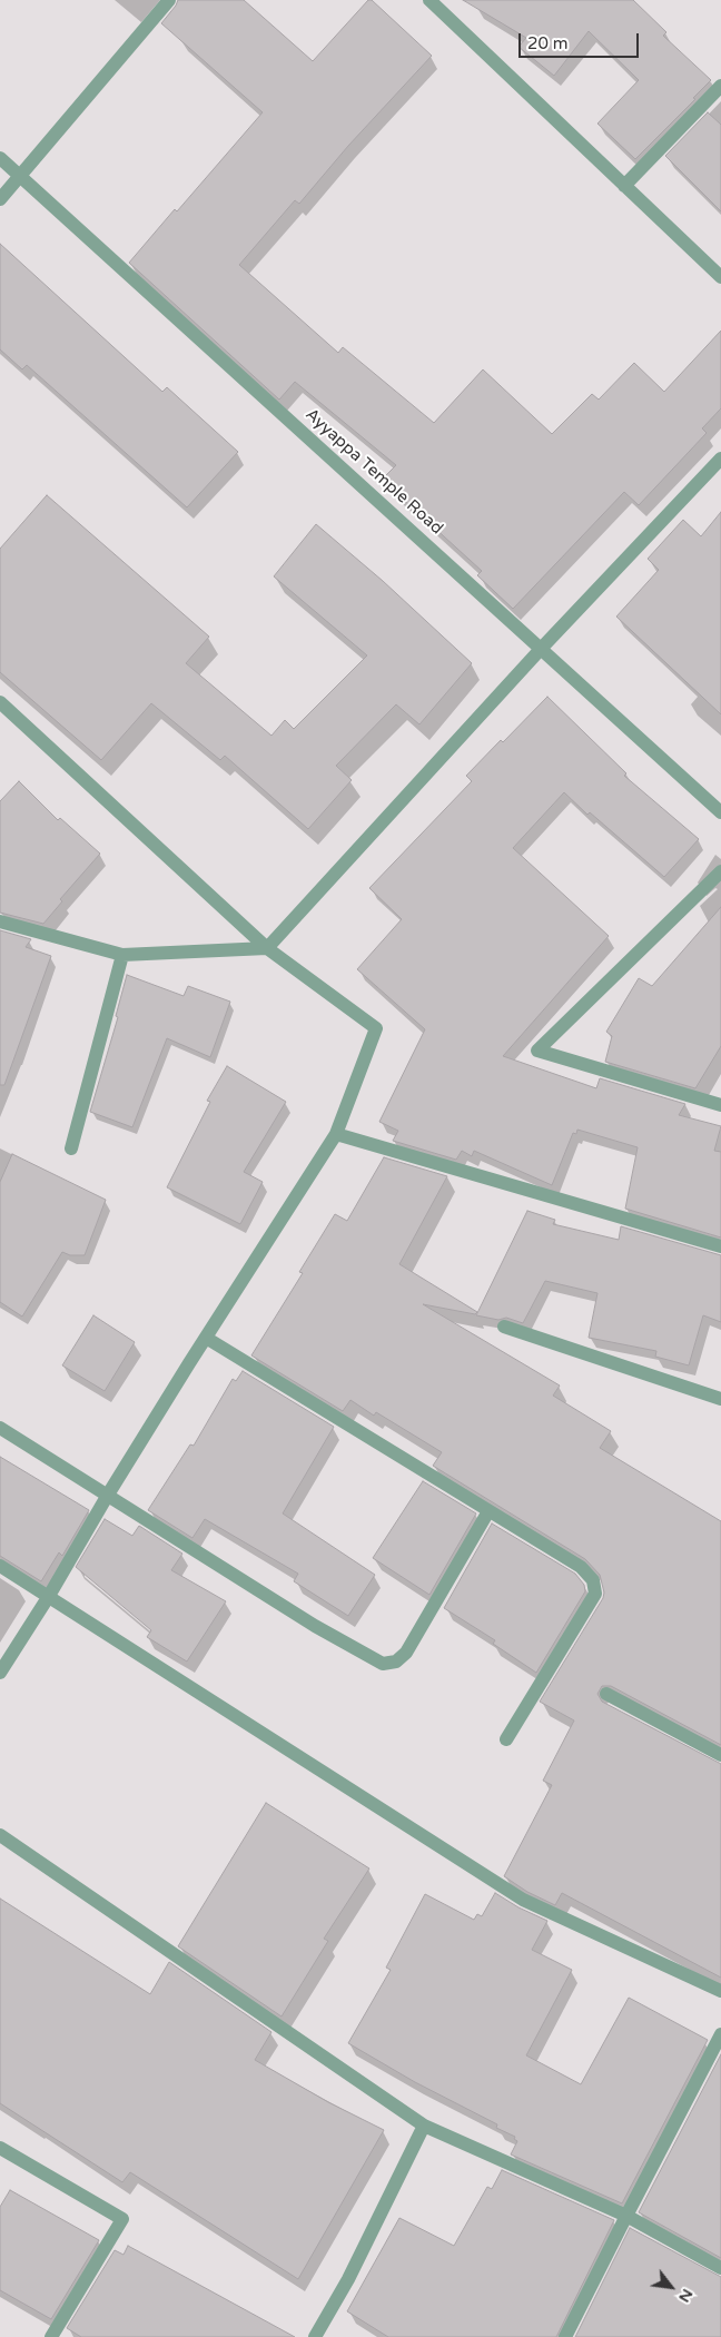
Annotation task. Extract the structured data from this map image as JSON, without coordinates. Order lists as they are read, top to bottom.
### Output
{
  "streets": {
    "street": ["Ayyappa Temple Road"]
  },
  "scale_bar": "20 m",
  "north": "bottom right"
}
